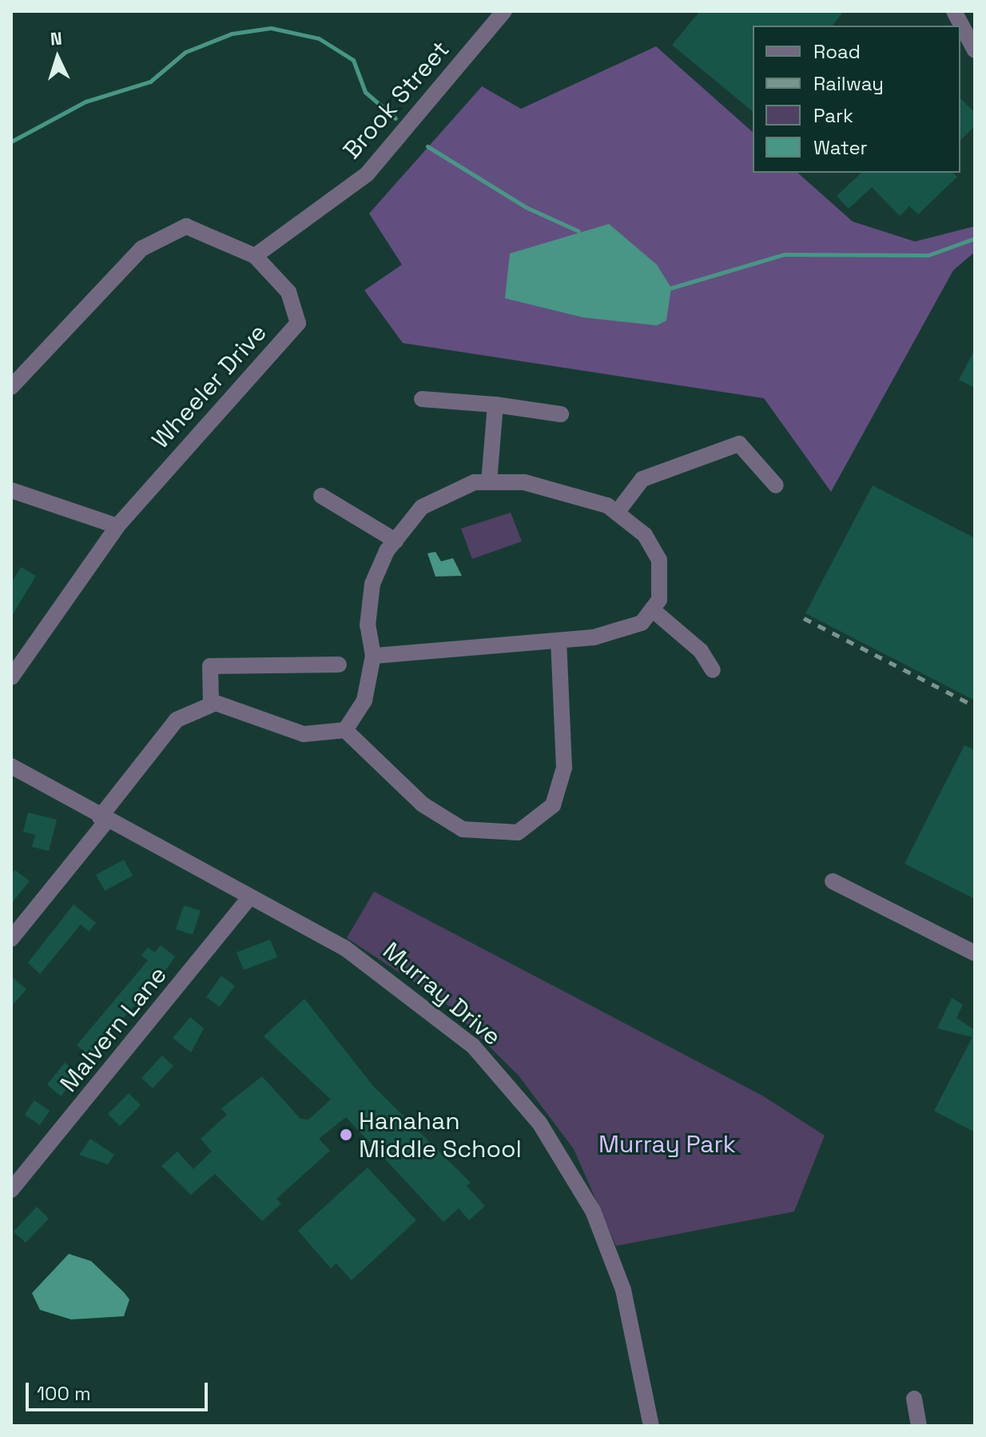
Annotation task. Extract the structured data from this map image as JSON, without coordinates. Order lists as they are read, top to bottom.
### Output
{
  "streets": {
    "street": [
      "Brook Street",
      "Wheeler Drive",
      "Murray Drive",
      "Malvern Lane"
    ]
  },
  "crossings": [
    ["Brook Street", "Wheeler Drive"],
    ["Murray Drive", "Malvern Lane"]
  ],
  "parks": ["Murray Park"],
  "places": ["Hanahan Middle School"],
  "legend": [
    "Road",
    "Railway",
    "Park",
    "Water"
  ],
  "scale_bar": "100 m",
  "north": "top"
}
